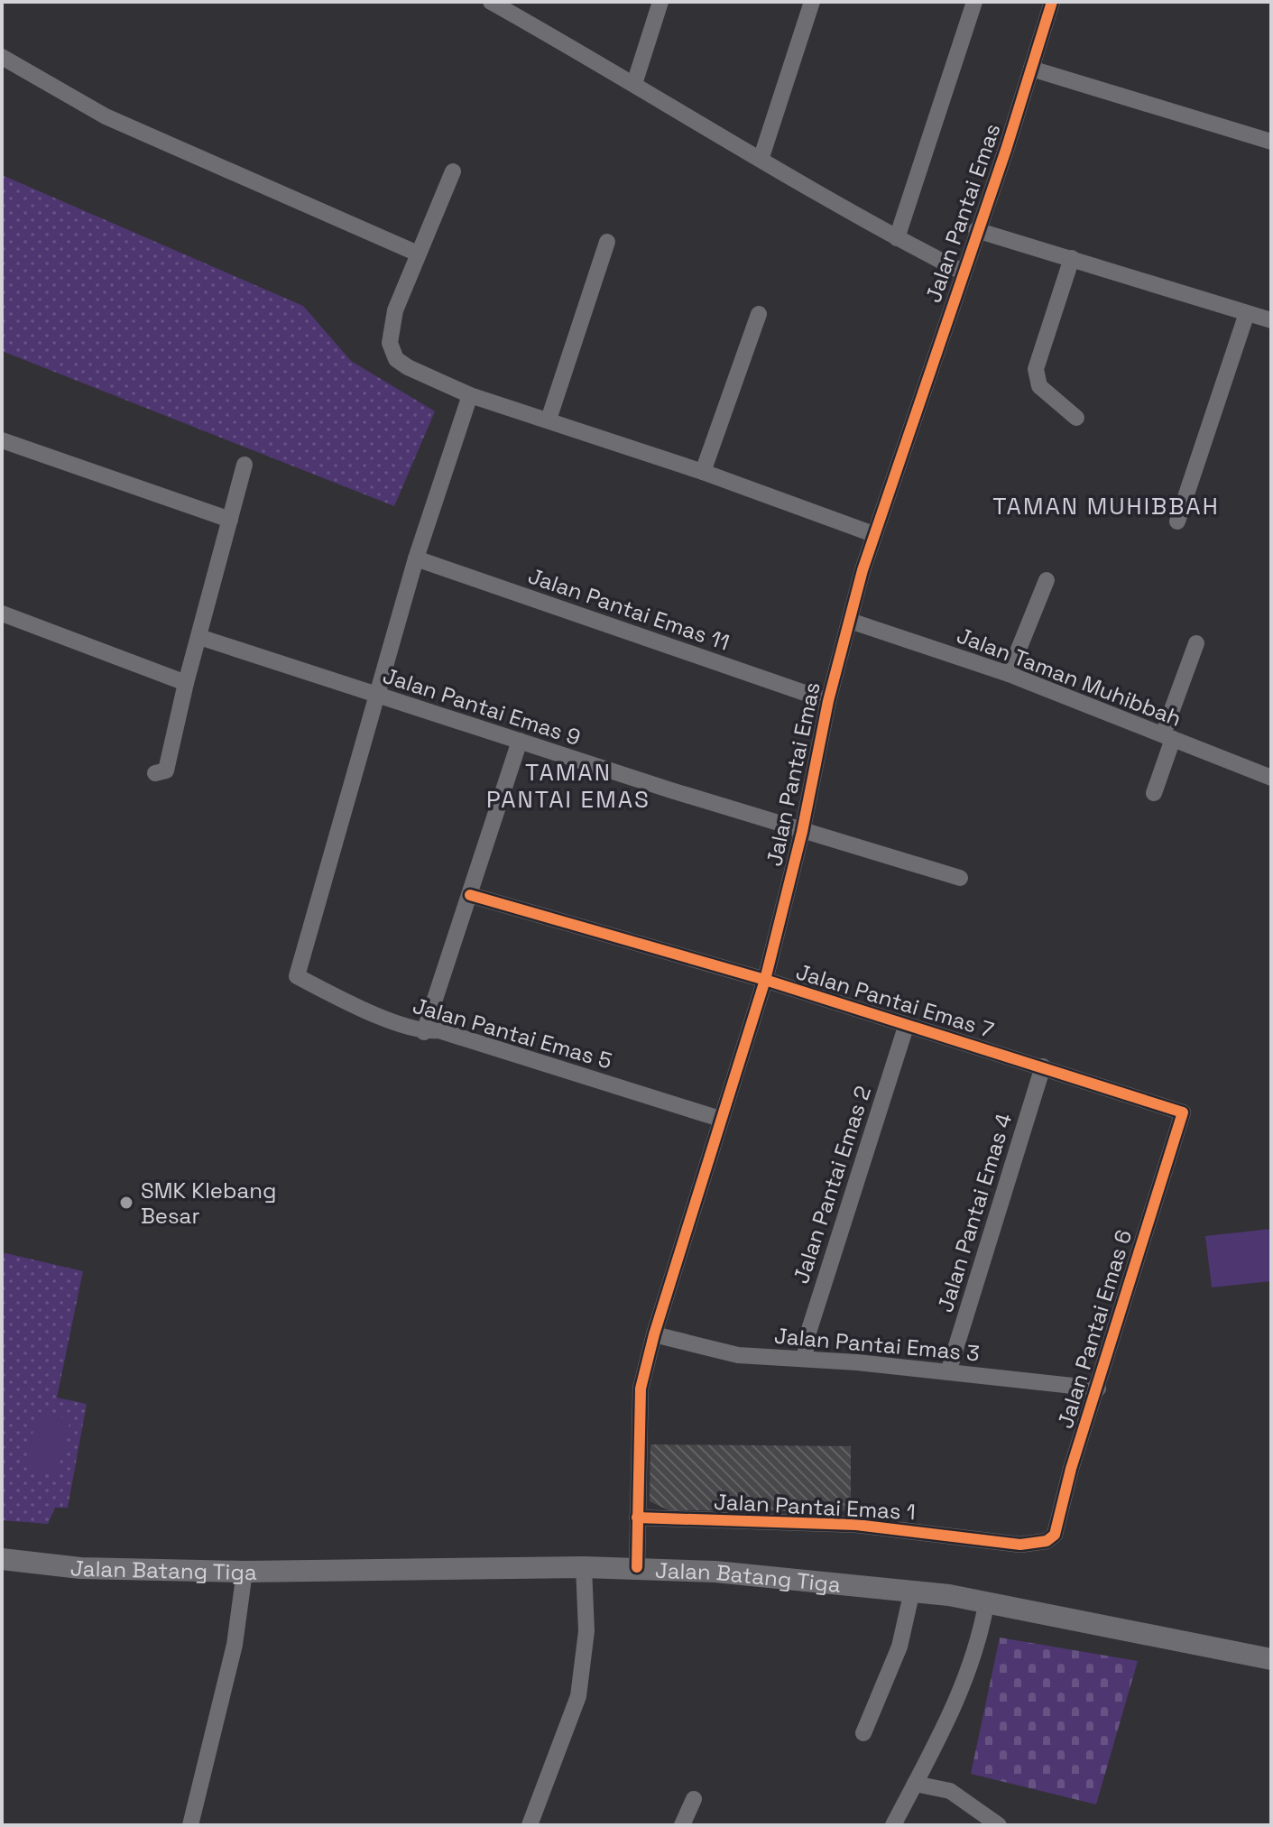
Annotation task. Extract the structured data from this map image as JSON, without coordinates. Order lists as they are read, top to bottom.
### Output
{
  "streets": {
    "main road": ["Jalan Batang Tiga"],
    "street": [
      "Jalan Pantai Emas",
      "Jalan Pantai Emas 11",
      "Jalan Taman Muhibbah",
      "Jalan Pantai Emas 9",
      "Jalan Pantai Emas 7",
      "Jalan Pantai Emas 5",
      "Jalan Pantai Emas 2",
      "Jalan Pantai Emas 4",
      "Jalan Pantai Emas 6",
      "Jalan Pantai Emas 3",
      "Jalan Pantai Emas 1"
    ]
  },
  "crossings": [
    ["Jalan Pantai Emas", "Jalan Pantai Emas 11"],
    ["Jalan Pantai Emas", "Jalan Taman Muhibbah"],
    ["Jalan Pantai Emas", "Jalan Pantai Emas 9"],
    ["Jalan Pantai Emas", "Jalan Pantai Emas 7"],
    ["Jalan Pantai Emas", "Jalan Pantai Emas 5"],
    ["Jalan Pantai Emas", "Jalan Pantai Emas 3"],
    ["Jalan Pantai Emas", "Jalan Pantai Emas 1"],
    ["Jalan Pantai Emas", "Jalan Batang Tiga"],
    ["Jalan Pantai Emas 9", "Jalan Pantai Emas 5"],
    ["Jalan Pantai Emas 7", "Jalan Pantai Emas 2"],
    ["Jalan Pantai Emas 7", "Jalan Pantai Emas 4"],
    ["Jalan Pantai Emas 7", "Jalan Pantai Emas 6"],
    ["Jalan Pantai Emas 2", "Jalan Pantai Emas 3"],
    ["Jalan Pantai Emas 4", "Jalan Pantai Emas 3"],
    ["Jalan Pantai Emas 6", "Jalan Pantai Emas 3"],
    ["Jalan Pantai Emas 6", "Jalan Pantai Emas 1"]
  ],
  "districts": ["TAMAN MUHIBBAH", "TAMAN PANTAI EMAS"],
  "places": ["SMK Klebang Besar"]
}
